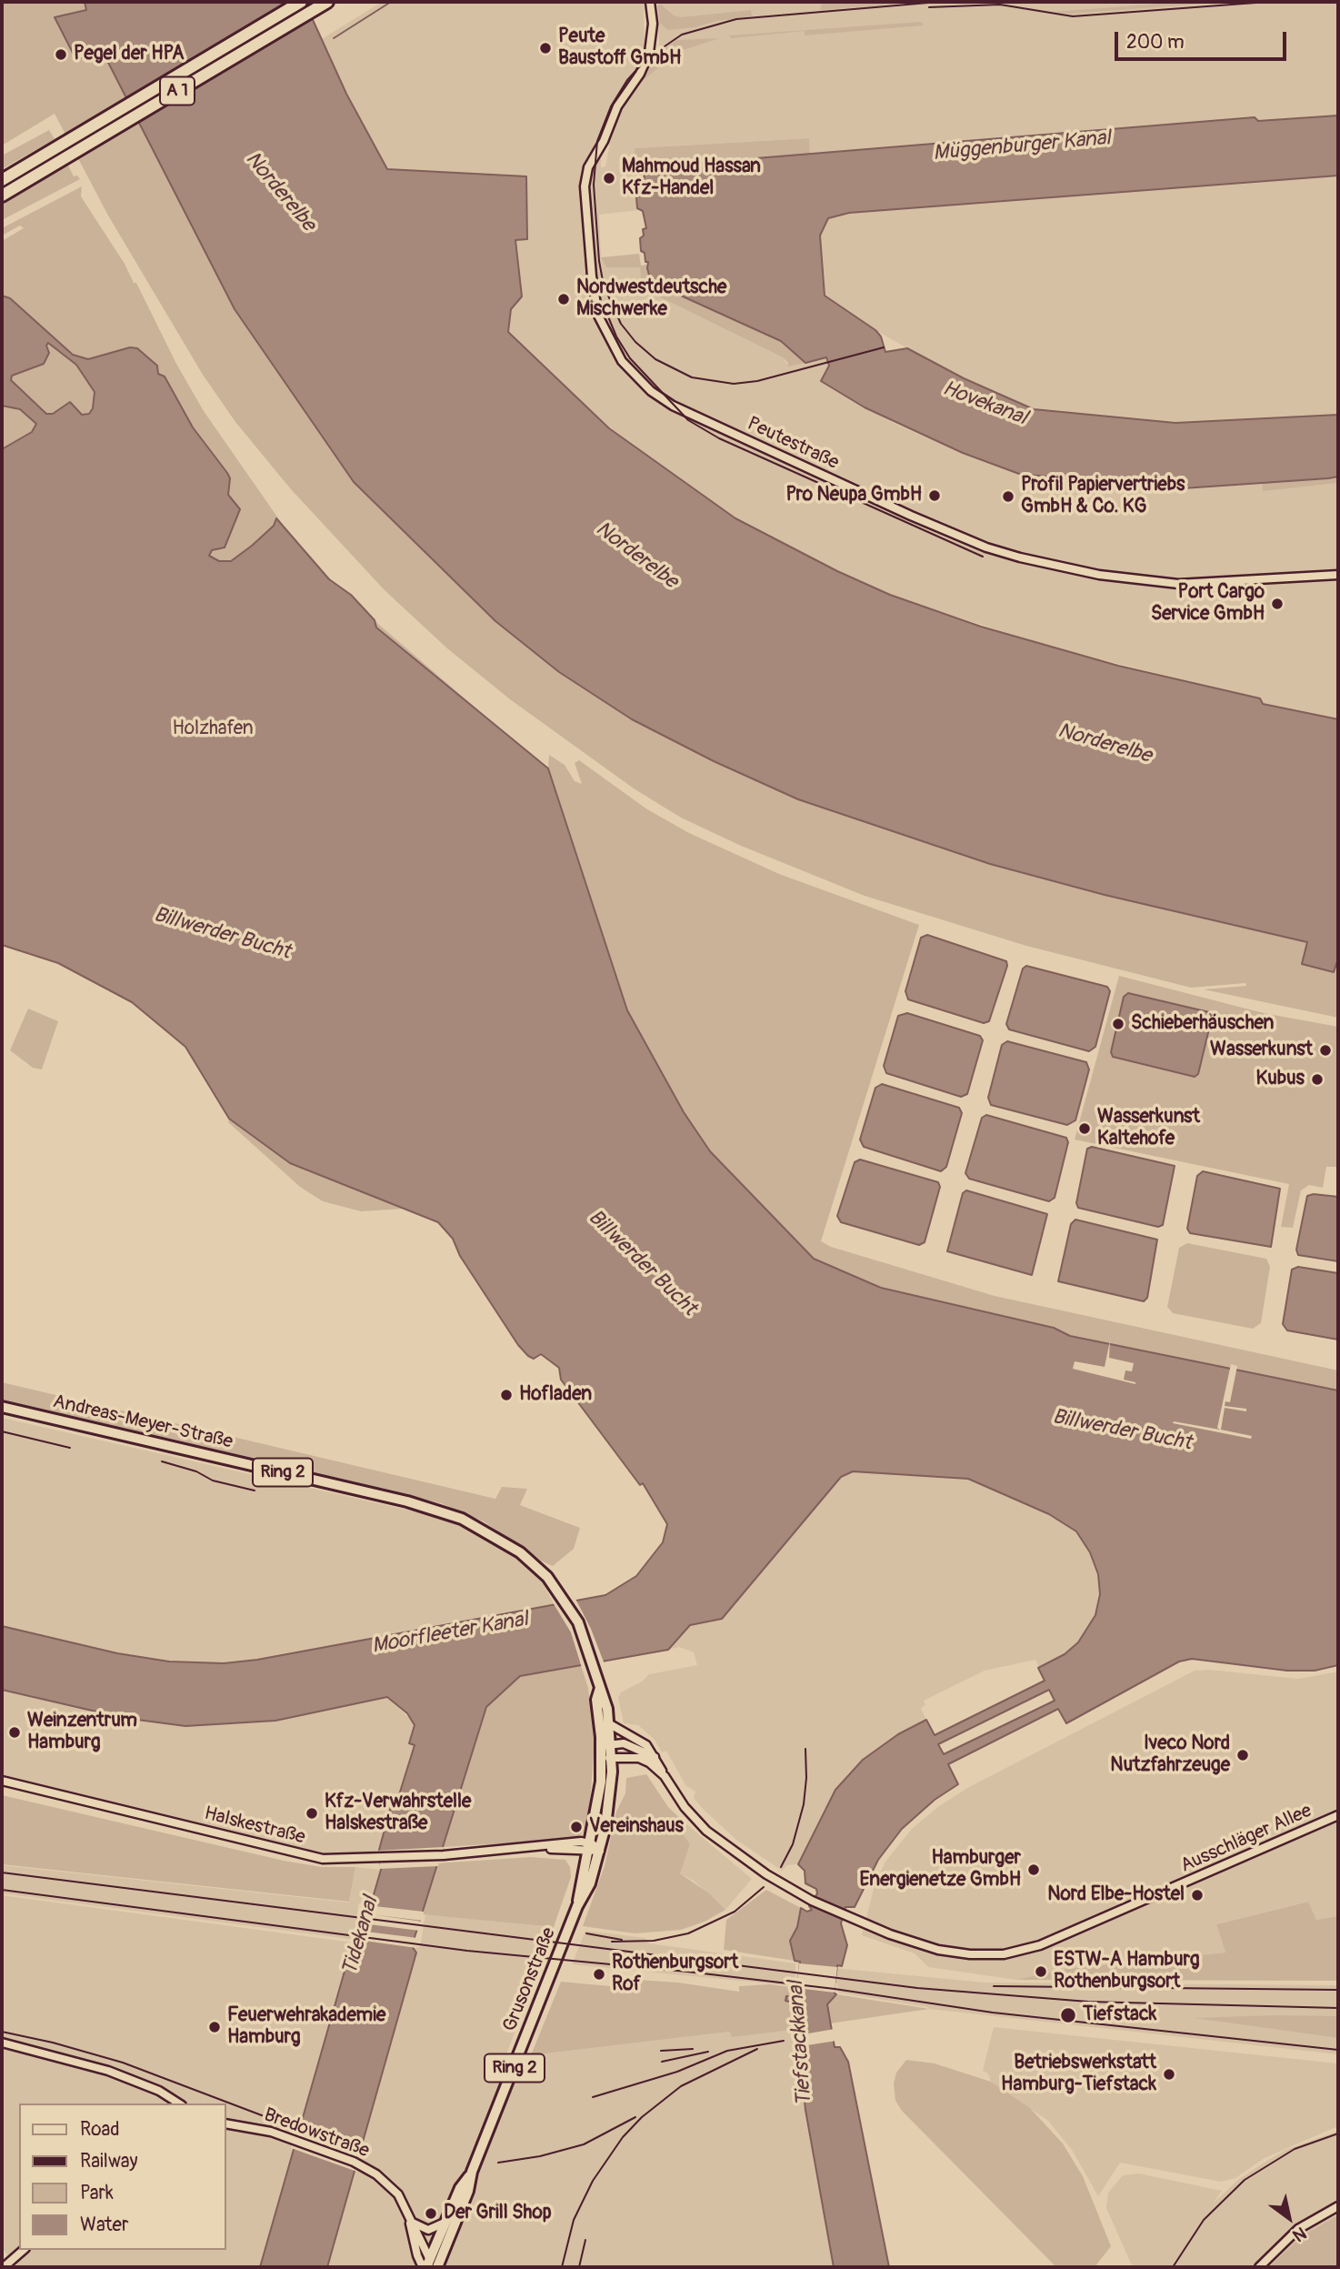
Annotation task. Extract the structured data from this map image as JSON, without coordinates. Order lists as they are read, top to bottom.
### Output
{
  "streets": {
    "highway": ["A 1"],
    "main road": ["Andreas-Meyer-Straße", "Ring 2", "Grusonstraße"],
    "street": [
      "Peutestraße",
      "Halskestraße",
      "Ausschläger Allee",
      "Bredowstraße"
    ]
  },
  "crossings": [
    ["Andreas-Meyer-Straße", "Ausschläger Allee"],
    ["Andreas-Meyer-Straße", "Grusonstraße"],
    ["Halskestraße", "Grusonstraße"],
    ["Ausschläger Allee", "Grusonstraße"],
    ["Grusonstraße", "Bredowstraße"]
  ],
  "water": [
    "Müggenburger Kanal",
    "Norderelbe",
    "Hovekanal",
    "Billwerder Bucht",
    "Moorfleeter Kanal",
    "Tidekanal",
    "Tiefstackkanal"
  ],
  "parks": ["Holzhafen"],
  "places": [
    "Peute Baustoff GmbH",
    "Pegel der HPA",
    "Mahmoud Hassan Kfz-Handel",
    "Nordwestdeutsche Mischwerke",
    "Pro Neupa GmbH",
    "Profil Papiervertriebs GmbH & Co. KG",
    "Port Cargo Service GmbH",
    "Schieberhäuschen",
    "Wasserkunst",
    "Kubus",
    "Wasserkunst Kaltehofe",
    "Hofladen",
    "Weinzentrum Hamburg",
    "Iveco Nord Nutzfahrzeuge",
    "Kfz-Verwahrstelle Halskestraße",
    "Vereinshaus",
    "Hamburger Energienetze GmbH",
    "Nord Elbe-Hostel",
    "ESTW-A Hamburg Rothenburgsort",
    "Rothenburgsort Rof",
    "Tiefstack",
    "Feuerwehrakademie Hamburg",
    "Betriebswerkstatt Hamburg-Tiefstack",
    "Der Grill Shop"
  ],
  "legend": [
    "Road",
    "Railway",
    "Park",
    "Water"
  ],
  "scale_bar": "200 m",
  "north": "bottom right"
}
